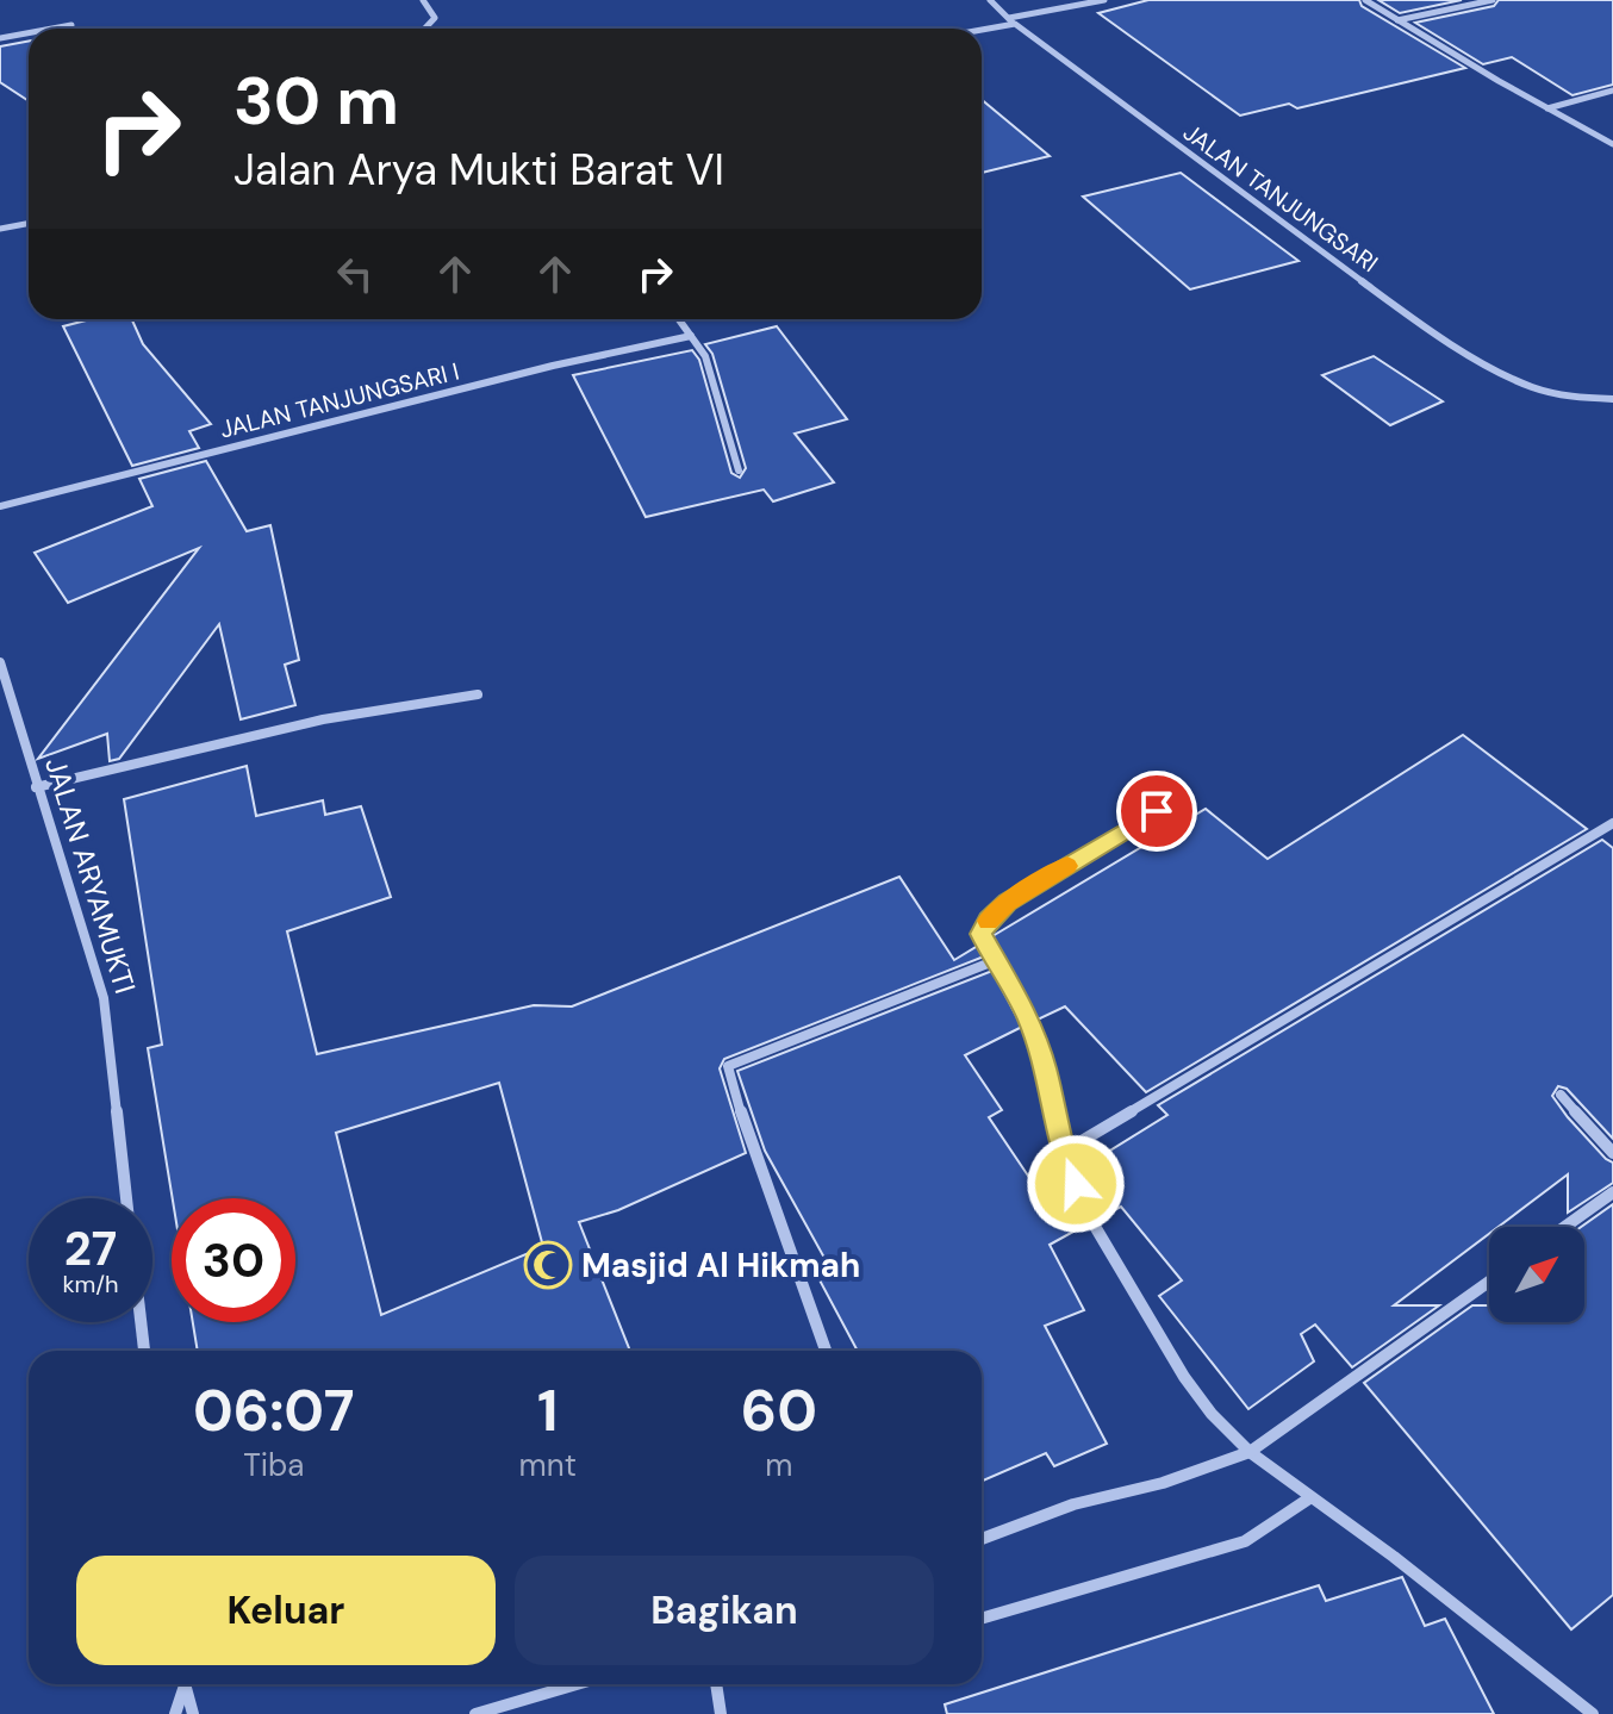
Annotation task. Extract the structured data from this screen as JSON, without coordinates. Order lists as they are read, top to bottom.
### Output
{
  "streets": {
    "street": ["JALAN TANJUNGSARI", "JALAN TANJUNGSARI I", "JALAN ARYAMUKTI"]
  },
  "places": {
    "mosque": ["Masjid Al Hikmah"]
  },
  "north": "top right",
  "page": {
    "turn": ["30 m", "Jalan Arya Mukti Barat VI"],
    "speed": "27 km/h",
    "limit": "30",
    "eta": [
      "06:07",
      "Tiba",
      "1",
      "mnt",
      "60",
      "m"
    ],
    "buttons": ["Keluar", "Bagikan"]
  }
}
